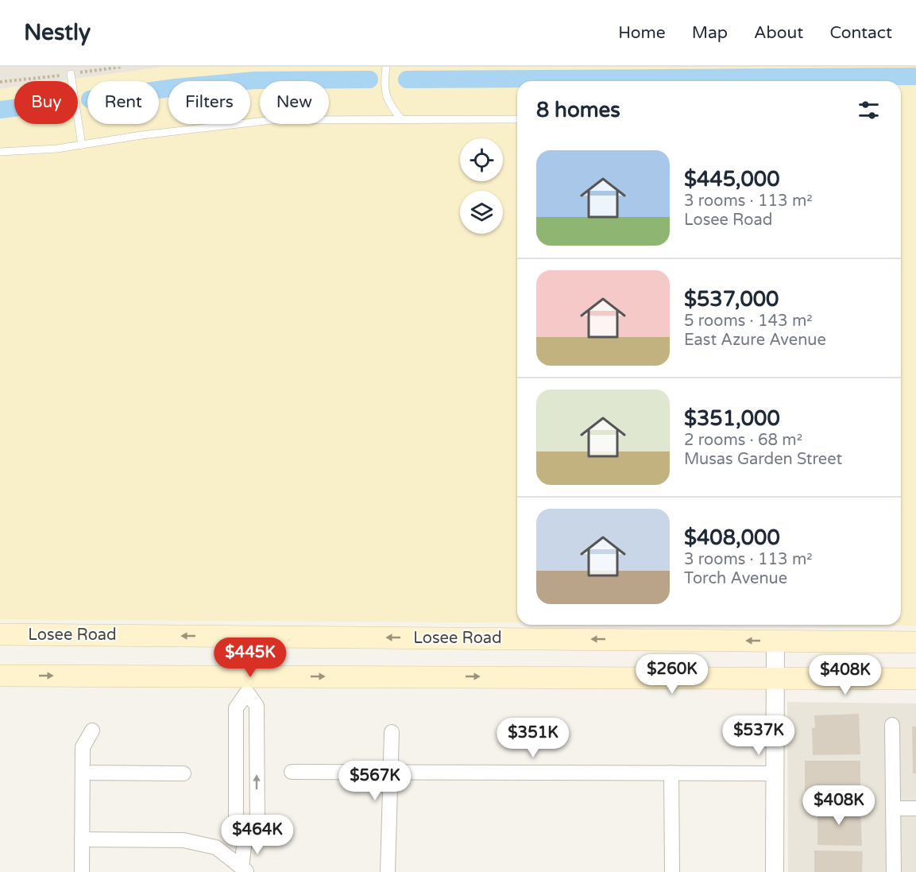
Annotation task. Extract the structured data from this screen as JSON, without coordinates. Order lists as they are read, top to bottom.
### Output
{
  "streets": {
    "main road": ["Losee Road"]
  },
  "page": {
    "header": "Nestly",
    "nav": [
      "Home",
      "Map",
      "About",
      "Contact"
    ],
    "chip": [
      "Buy",
      "Rent",
      "Filters",
      "New"
    ],
    "heading": "8 homes",
    "list": [
      {
        "name": "$445,000",
        "note": "3 rooms · 113 m² · Losee Road"
      },
      {
        "name": "$537,000",
        "note": "5 rooms · 143 m² · East Azure Avenue"
      },
      {
        "name": "$351,000",
        "note": "2 rooms · 68 m² · Musas Garden Street"
      },
      {
        "name": "$408,000",
        "note": "3 rooms · 113 m² · Torch Avenue"
      }
    ],
    "price": [
      "$445K",
      "$260K",
      "$408K",
      "$537K",
      "$351K",
      "$567K",
      "$408K",
      "$464K"
    ]
  }
}
